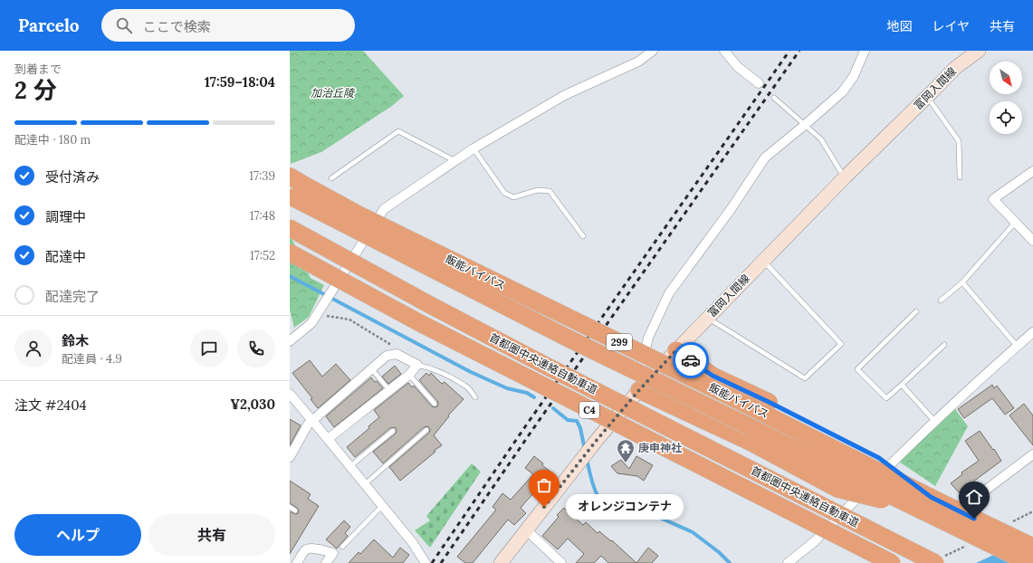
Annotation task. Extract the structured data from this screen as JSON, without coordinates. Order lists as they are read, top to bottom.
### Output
{
  "streets": {
    "highway": [
      "飯能バイパス",
      "299",
      "首都圏中央連絡自動車道",
      "C4"
    ],
    "main road": ["富岡入間線"]
  },
  "parks": ["加治丘陵"],
  "places": {
    "temple": ["庚申神社"],
    "other": ["オレンジコンテナ"]
  },
  "north": "bottom right",
  "page": {
    "header": "Parcelo",
    "search": "ここで検索",
    "nav": ["地図", "レイヤ", "共有"],
    "heading": ["2 分", "到着まで", "17:59–18:04"],
    "panel": [
      "鈴木",
      "配達員 · 4.9",
      "注文 #2404",
      "¥2,030"
    ],
    "bar": "配達中 · 180 m",
    "list": [
      ["受付済み", "17:39"],
      ["調理中", "17:48"],
      ["配達中", "17:52"],
      "配達完了"
    ],
    "bubble": "オレンジコンテナ",
    "buttons": ["ヘルプ", "共有"]
  }
}
